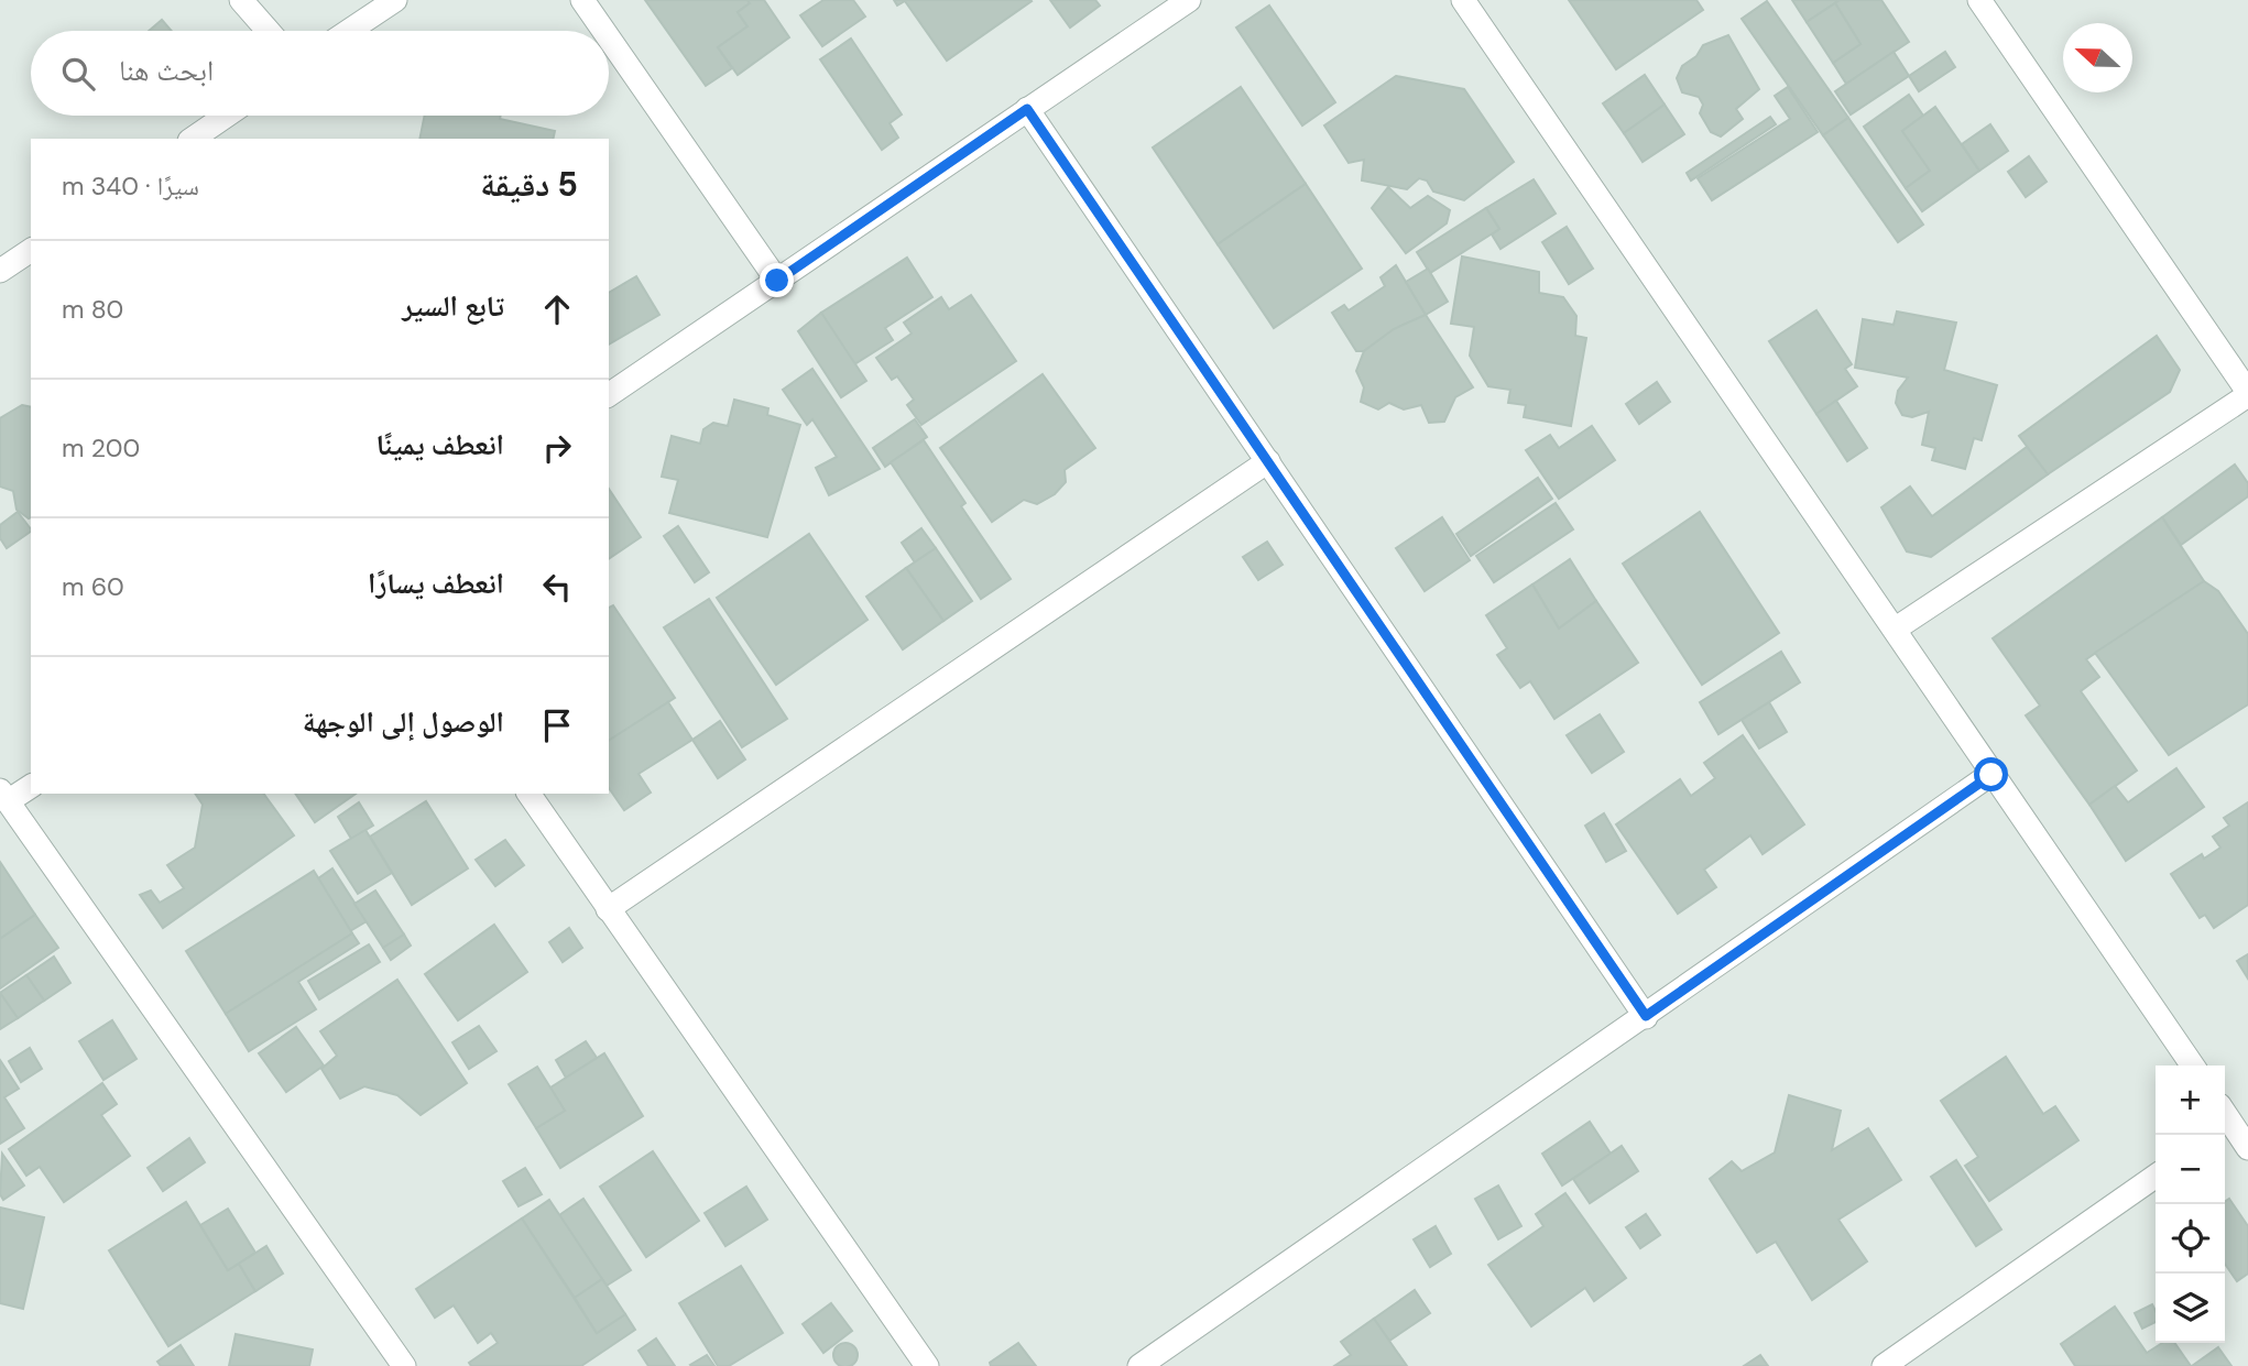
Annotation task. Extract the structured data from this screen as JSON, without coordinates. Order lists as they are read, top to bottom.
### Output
{
  "north": "left",
  "page": {
    "search": "ابحث هنا",
    "heading": ["5 دقيقة", "سيرًا · 340 m"],
    "list": [
      ["تابع السير", "80 m"],
      ["انعطف يمينًا", "200 m"],
      ["انعطف يسارًا", "60 m"],
      "الوصول إلى الوجهة"
    ],
    "map_buttons": ["+", "−"]
  }
}
